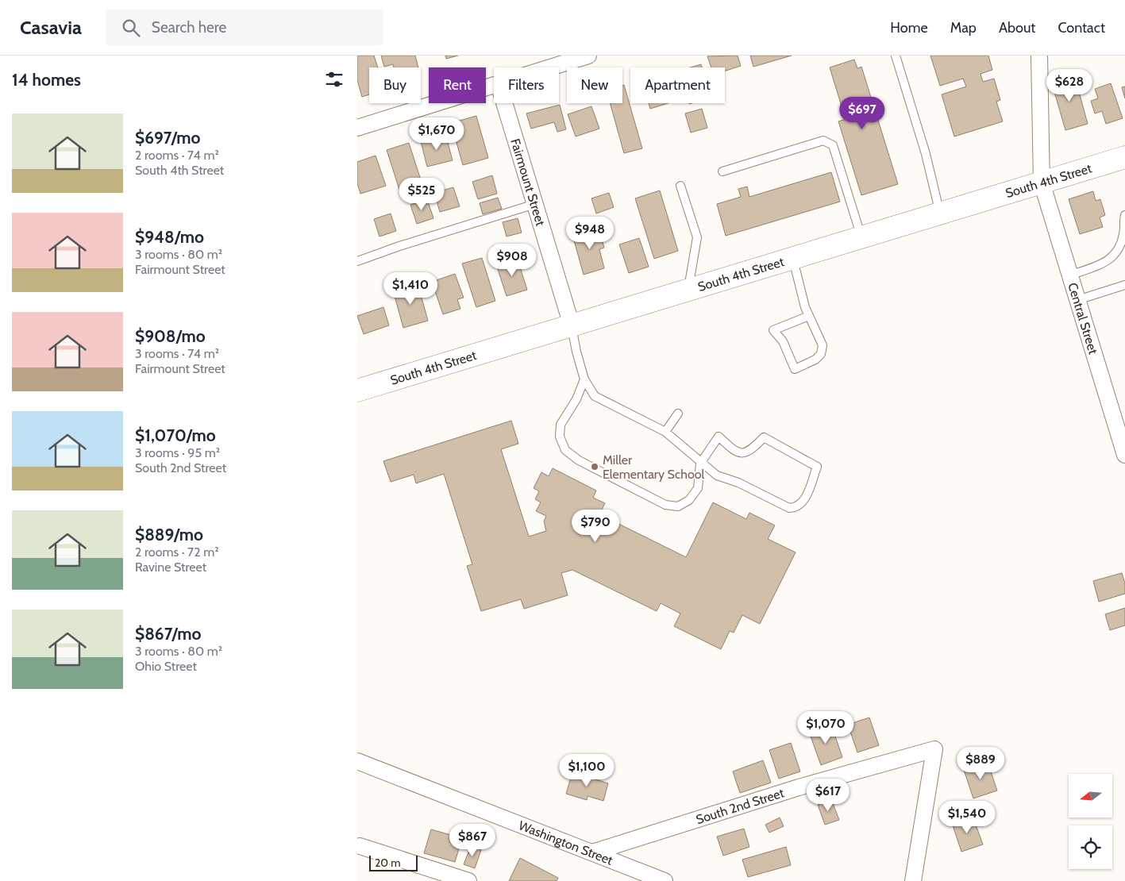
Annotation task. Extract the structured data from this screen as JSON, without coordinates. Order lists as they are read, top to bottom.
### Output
{
  "streets": {
    "main road": ["South 4th Street"],
    "street": [
      "Fairmount Street",
      "Central Street",
      "South 2nd Street",
      "Washington Street"
    ]
  },
  "crossings": [
    ["South 4th Street", "Fairmount Street"],
    ["South 4th Street", "Central Street"],
    ["South 2nd Street", "Washington Street"]
  ],
  "places": ["Miller Elementary School"],
  "scale_bar": "20 m",
  "north": "left",
  "page": {
    "header": "Casavia",
    "search": "Search here",
    "nav": [
      "Home",
      "Map",
      "About",
      "Contact"
    ],
    "heading": "14 homes",
    "chip": [
      "Buy",
      "Rent",
      "Filters",
      "New",
      "Apartment"
    ],
    "price": [
      "$628",
      "$697",
      "$1,670",
      "$525",
      "$948",
      "$908",
      "$1,410",
      "$790",
      "$1,070",
      "$889",
      "$1,100",
      "$617",
      "$1,540",
      "$867"
    ],
    "list": [
      {
        "name": "$697/mo",
        "note": "2 rooms · 74 m² · South 4th Street"
      },
      {
        "name": "$948/mo",
        "note": "3 rooms · 80 m² · Fairmount Street"
      },
      {
        "name": "$908/mo",
        "note": "3 rooms · 74 m² · Fairmount Street"
      },
      {
        "name": "$1,070/mo",
        "note": "3 rooms · 95 m² · South 2nd Street"
      },
      {
        "name": "$889/mo",
        "note": "2 rooms · 72 m² · Ravine Street"
      },
      {
        "name": "$867/mo",
        "note": "3 rooms · 80 m² · Ohio Street"
      }
    ],
    "scale": "20 m"
  }
}
